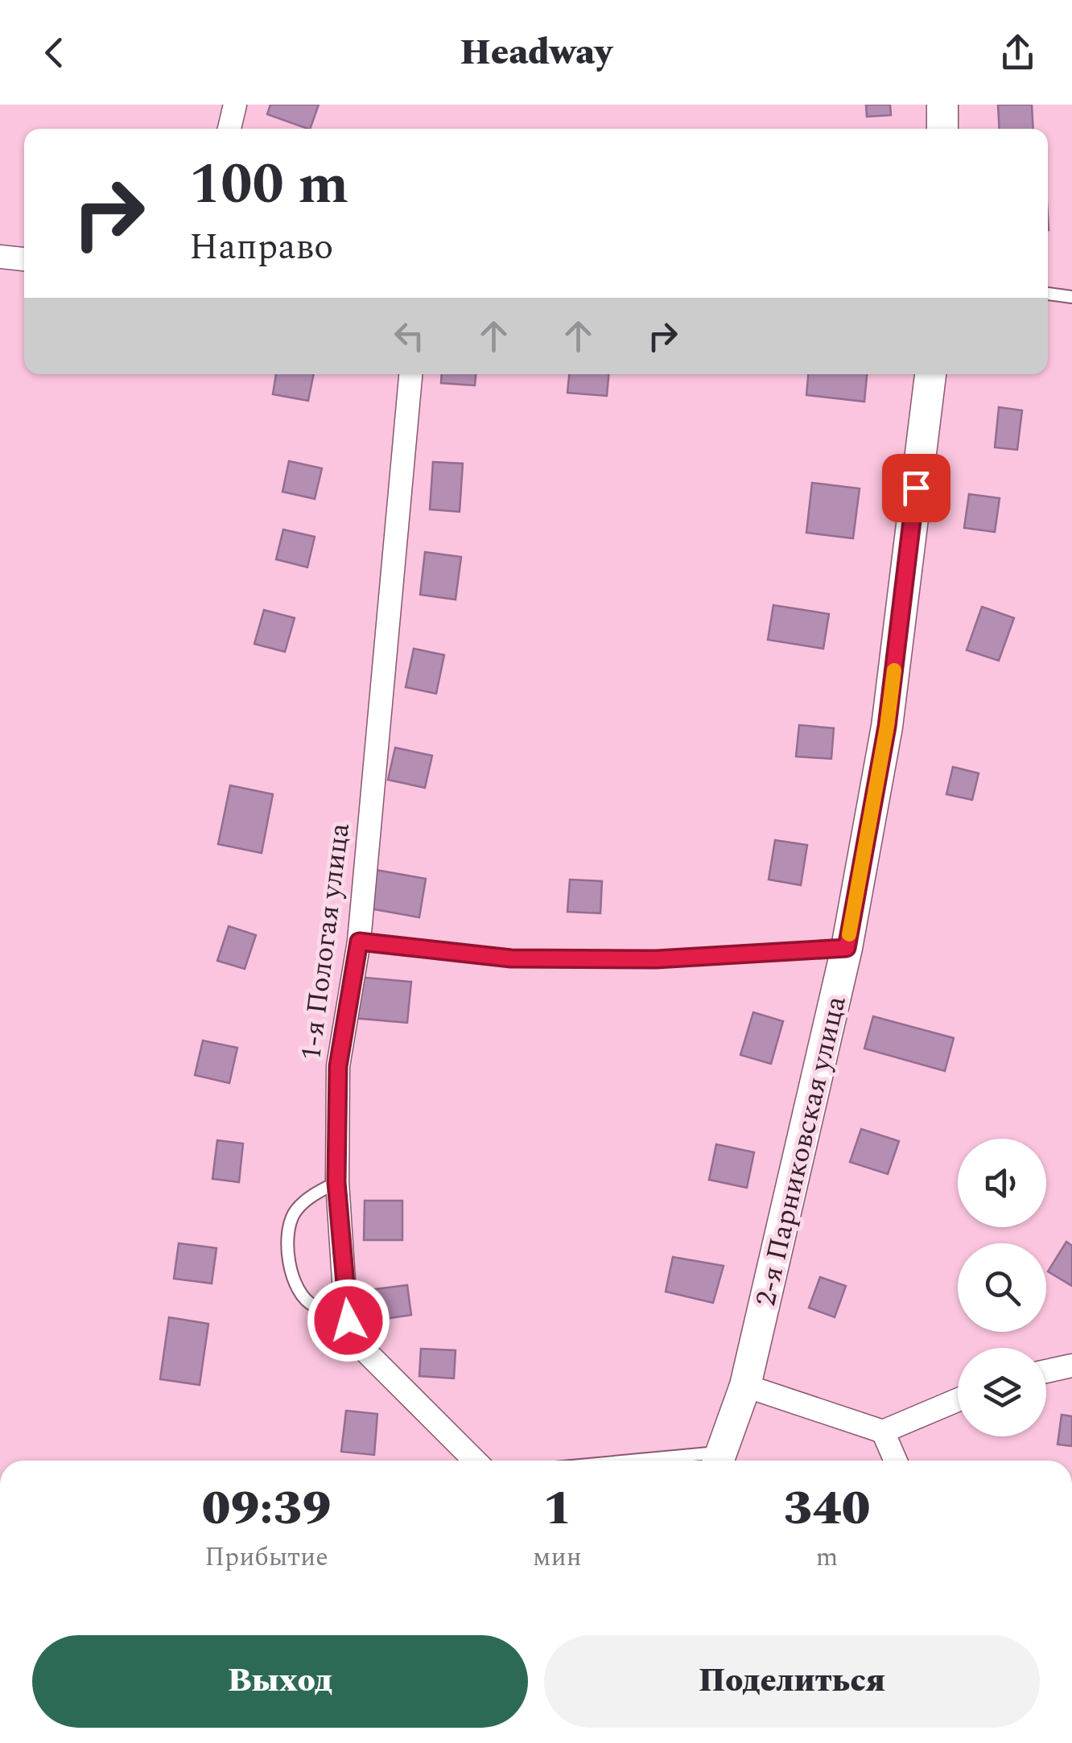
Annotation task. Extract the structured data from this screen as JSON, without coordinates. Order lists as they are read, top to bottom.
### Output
{
  "streets": {
    "street": ["1-я Пологая улица", "2-я Парниковская улица"]
  },
  "page": {
    "header": "Headway",
    "turn": ["100 m", "Направо"],
    "eta": [
      "09:39",
      "Прибытие",
      "1",
      "мин",
      "340",
      "m"
    ],
    "buttons": ["Выход", "Поделиться"]
  }
}
